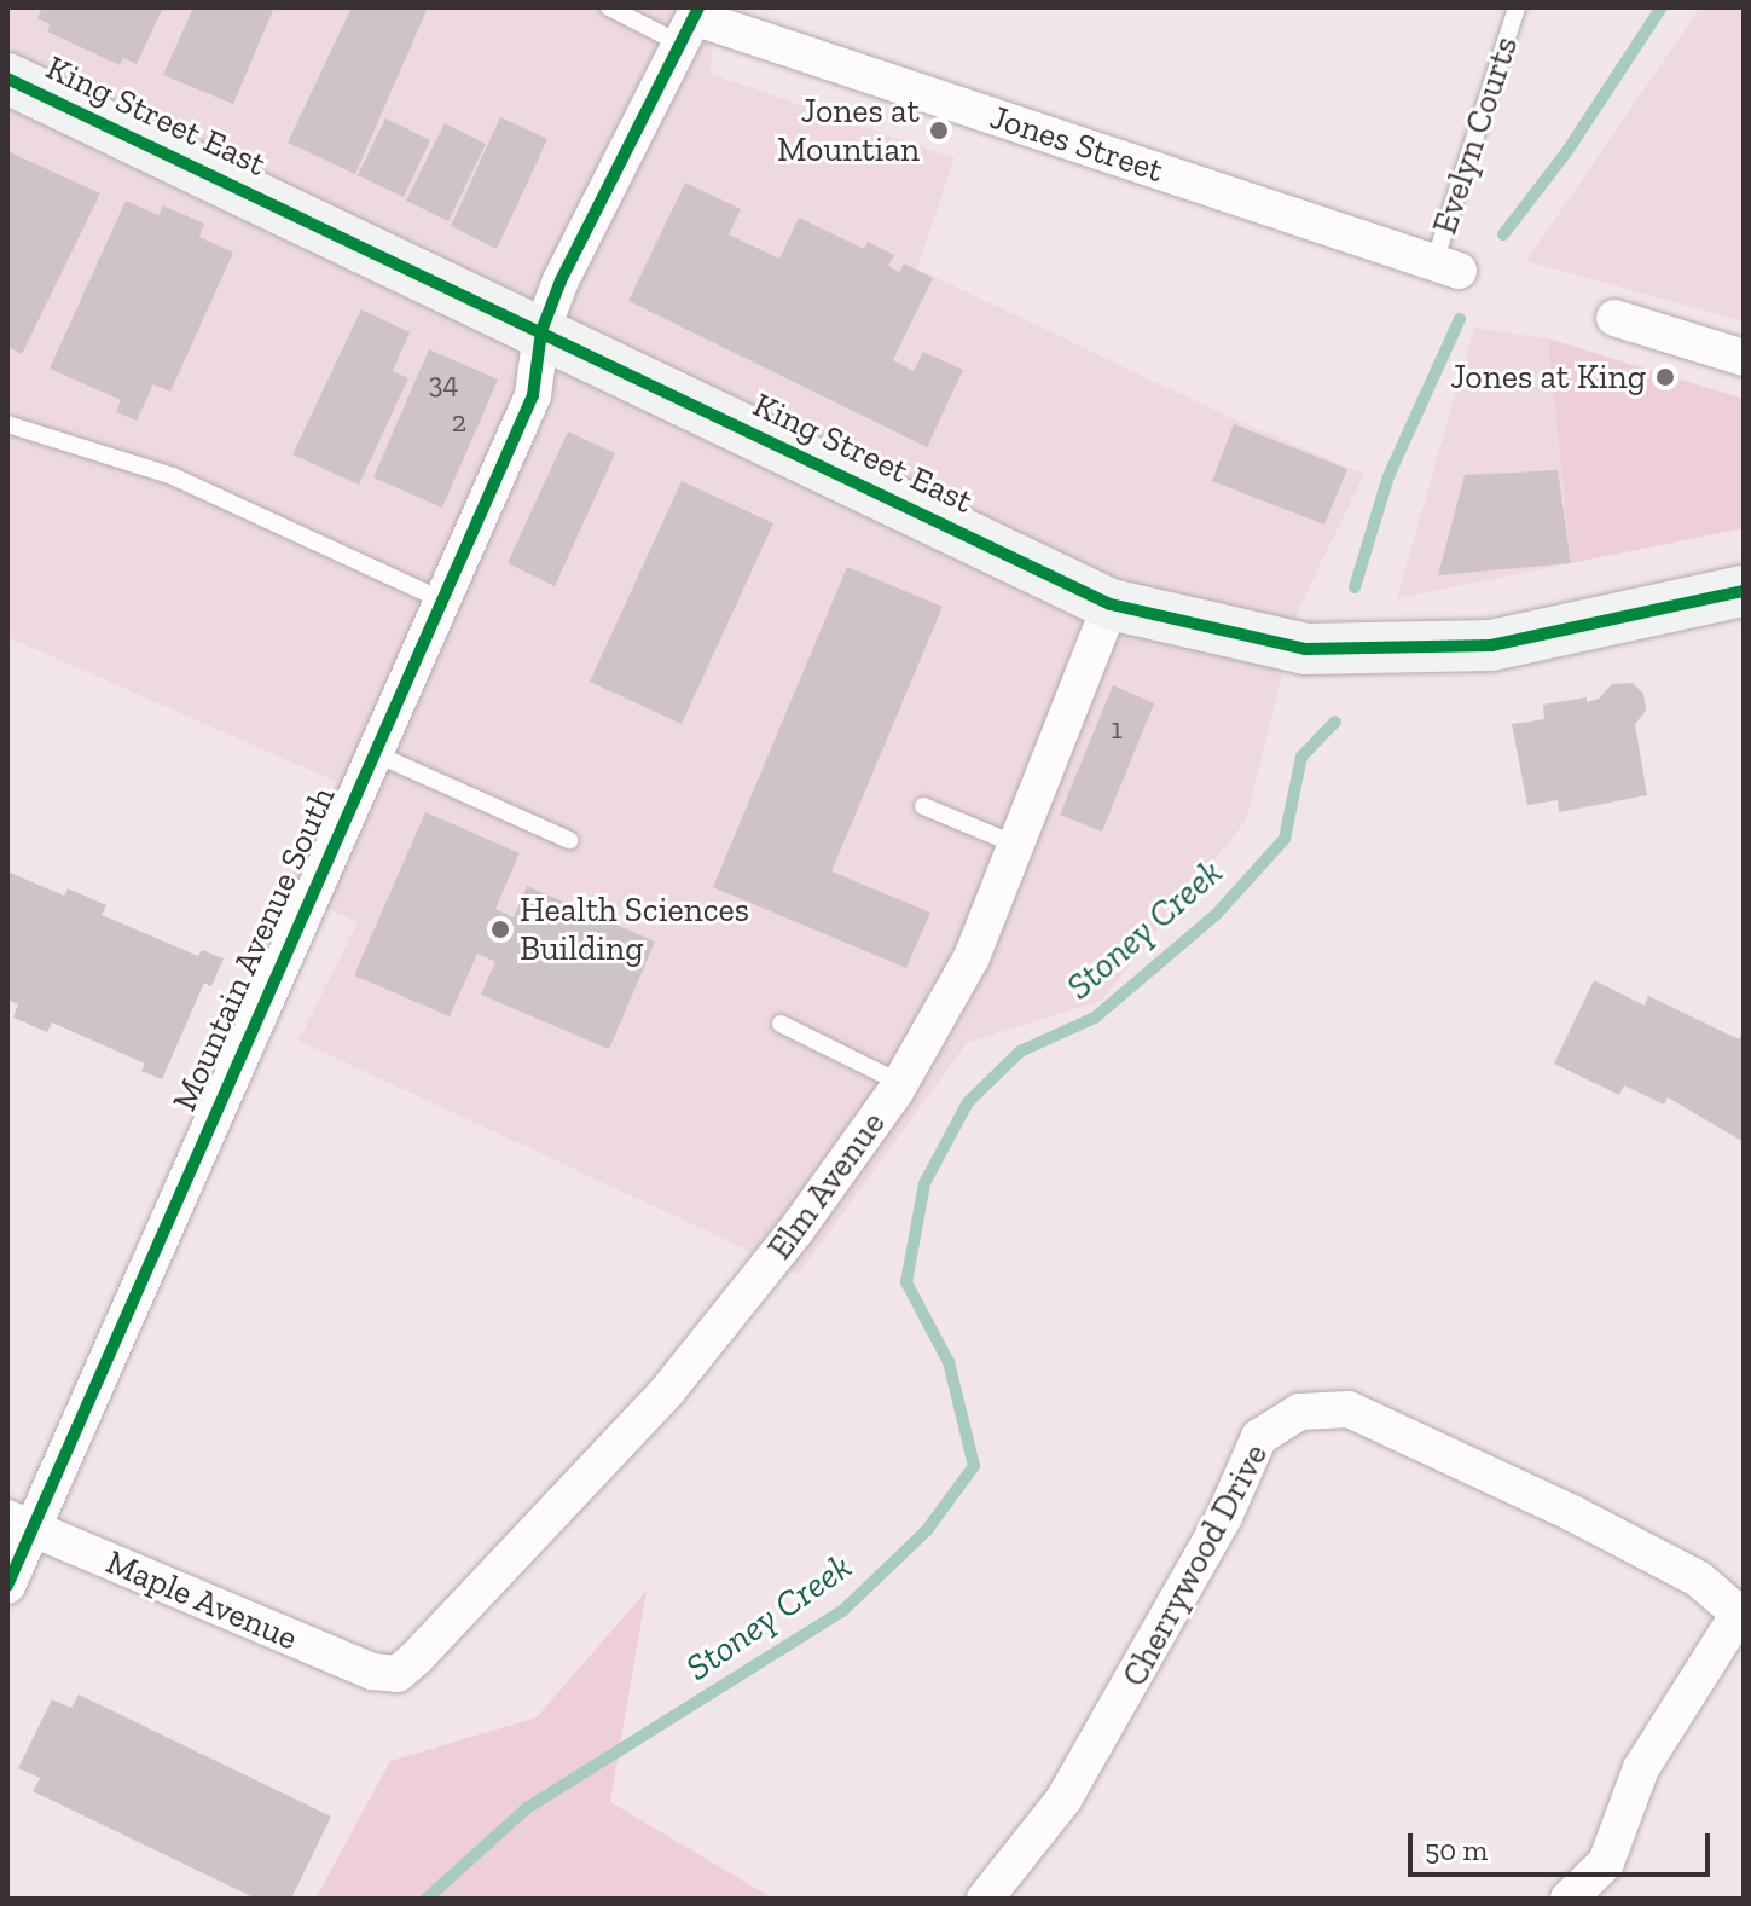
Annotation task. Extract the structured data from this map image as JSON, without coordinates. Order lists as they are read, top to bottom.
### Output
{
  "streets": {
    "main road": ["King Street East"],
    "street": [
      "Jones Street",
      "Mountain Avenue South",
      "Elm Avenue",
      "Cherrywood Drive",
      "Maple Avenue"
    ],
    "lane": ["Evelyn Courts"]
  },
  "crossings": [
    ["King Street East", "Mountain Avenue South"],
    ["King Street East", "Elm Avenue"],
    ["Evelyn Courts", "Jones Street"],
    ["Jones Street", "Mountain Avenue South"],
    ["Mountain Avenue South", "Maple Avenue"],
    ["Elm Avenue", "Maple Avenue"]
  ],
  "water": ["Stoney Creek"],
  "places": ["Jones at Mountian", "Jones at King", "Health Sciences Building"],
  "house_numbers": ["34", "2", "1"],
  "scale_bar": "50 m"
}
